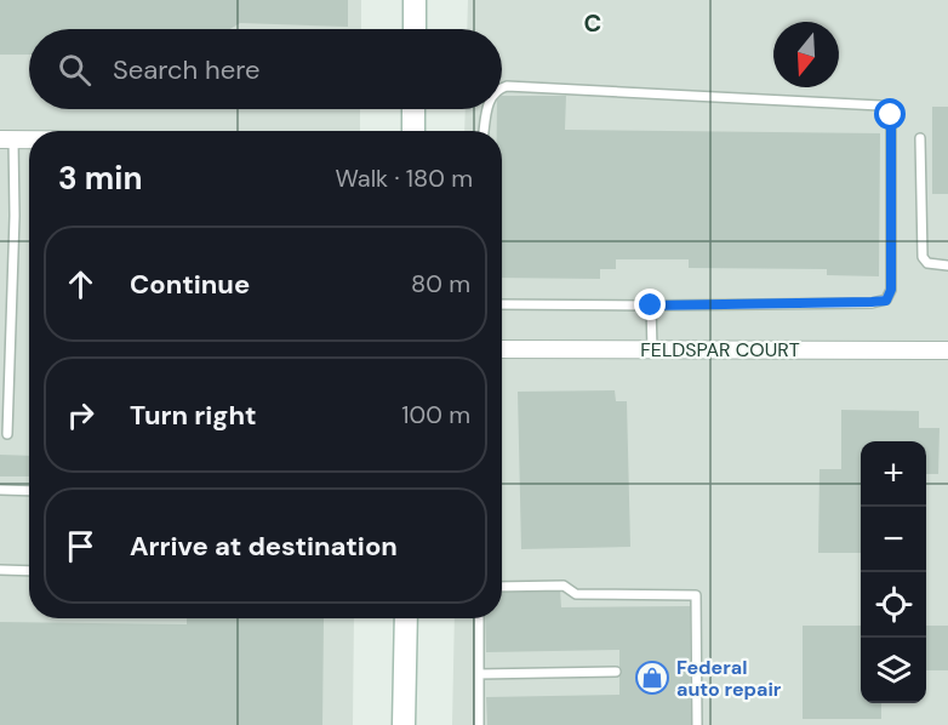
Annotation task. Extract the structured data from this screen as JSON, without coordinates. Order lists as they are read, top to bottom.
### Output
{
  "streets": {
    "street": ["FELDSPAR COURT"]
  },
  "places": {
    "shop": ["Federal auto repair"]
  },
  "north": "bottom",
  "page": {
    "search": "Search here",
    "heading": ["3 min", "Walk · 180 m"],
    "list": [
      ["Continue", "80 m"],
      ["Turn right", "100 m"],
      "Arrive at destination"
    ],
    "map_buttons": ["+", "−"]
  },
  "grid": {
    "columns": ["C"]
  }
}
